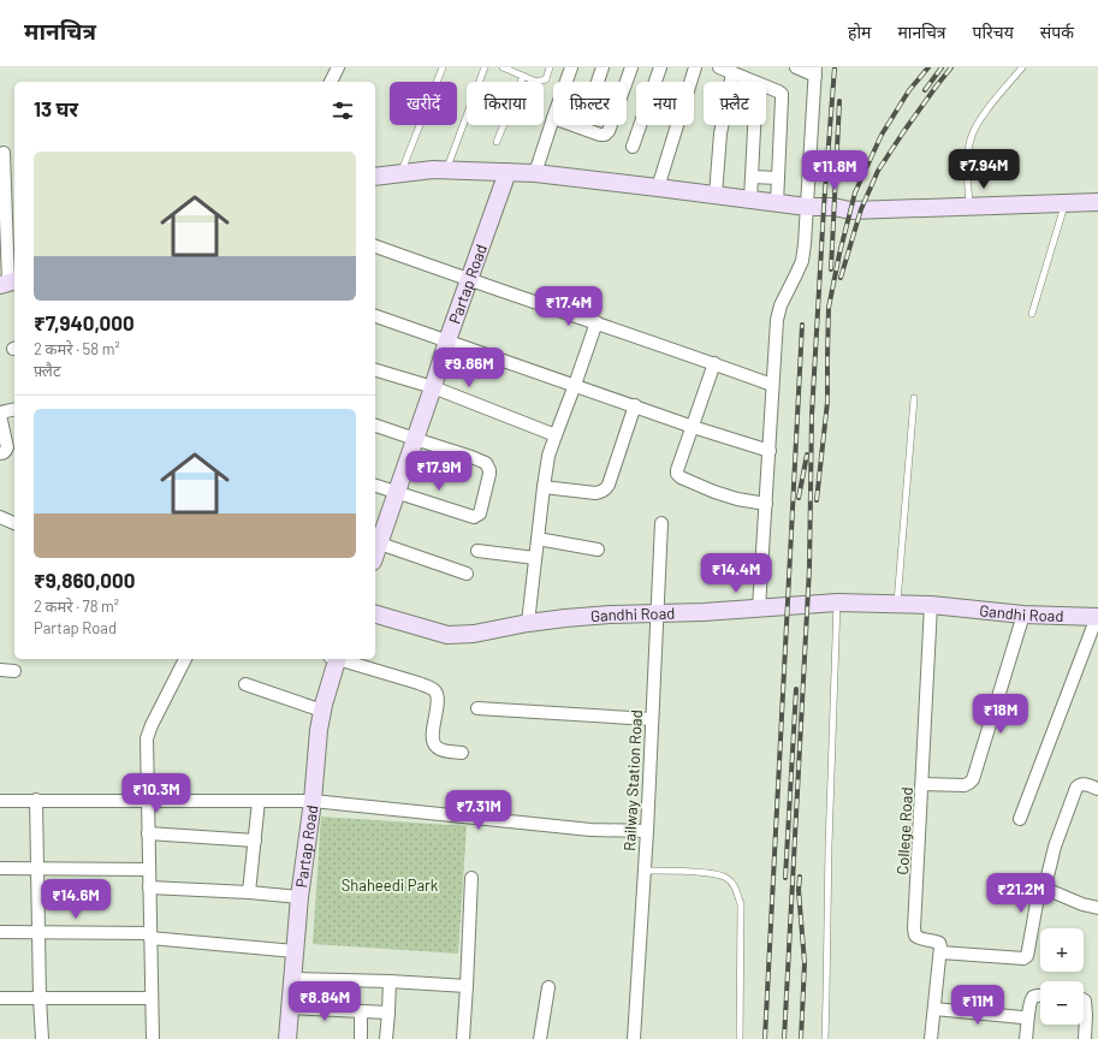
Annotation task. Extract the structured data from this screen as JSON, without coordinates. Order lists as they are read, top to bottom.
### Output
{
  "streets": {
    "street": [
      "Partap Road",
      "Gandhi Road",
      "Railway Station Road",
      "College Road"
    ]
  },
  "crossings": [
    ["Gandhi Road", "Railway Station Road"],
    ["Gandhi Road", "College Road"]
  ],
  "parks": ["Shaheedi Park"],
  "page": {
    "header": "मानचित्र",
    "nav": [
      "होम",
      "मानचित्र",
      "परिचय",
      "संपर्क"
    ],
    "chip": [
      "खरीदें",
      "किराया",
      "फ़िल्टर",
      "नया",
      "फ़्लैट"
    ],
    "heading": "13 घर",
    "list": [
      {
        "name": "₹7,940,000",
        "note": "2 कमरे · 58 m² · फ़्लैट"
      },
      {
        "name": "₹9,860,000",
        "note": "2 कमरे · 78 m² · Partap Road"
      }
    ],
    "price": [
      "₹7.94M",
      "₹11.8M",
      "₹17.4M",
      "₹9.86M",
      "₹17.9M",
      "₹14.4M",
      "₹18M",
      "₹10.3M",
      "₹7.31M",
      "₹21.2M",
      "₹14.6M",
      "₹8.84M",
      "₹11M"
    ],
    "map_buttons": ["+", "−"]
  }
}
